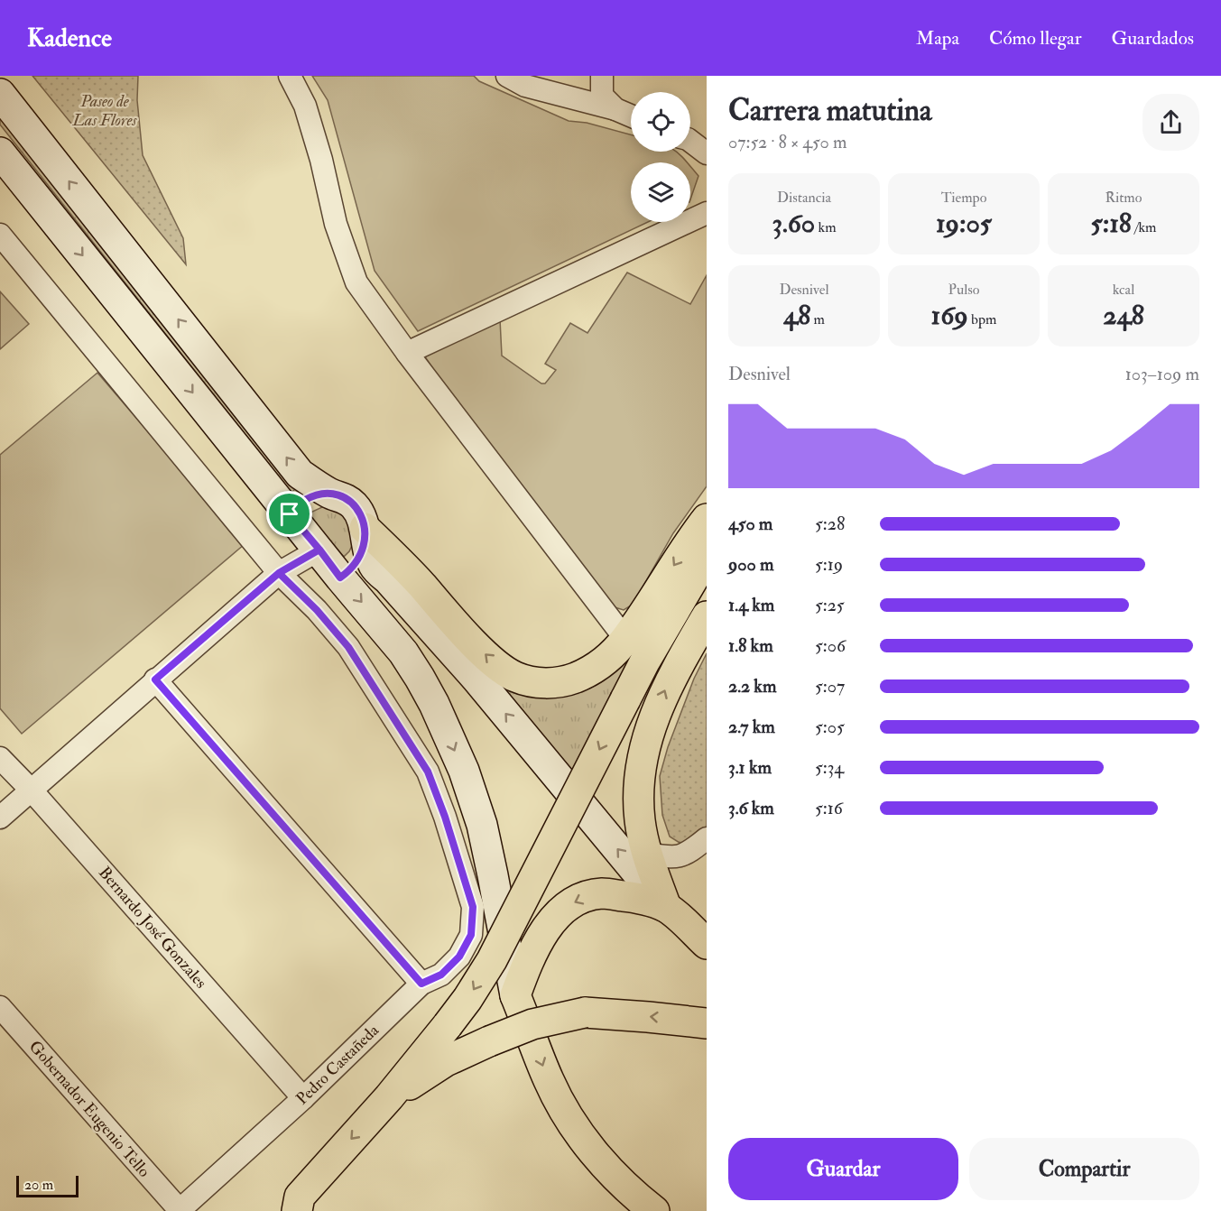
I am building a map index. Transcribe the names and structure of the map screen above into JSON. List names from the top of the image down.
{
  "streets": {
    "street": ["Bernardo José Gonzales", "Pedro Castañeda", "Gobernador Eugenio Tello"]
  },
  "crossings": [
    ["Bernardo José Gonzales", "Pedro Castañeda"],
    ["Pedro Castañeda", "Gobernador Eugenio Tello"]
  ],
  "parks": ["Paseo de Las Flores"],
  "scale_bar": "20 m",
  "page": {
    "header": "Kadence",
    "nav": ["Mapa", "Cómo llegar", "Guardados"],
    "heading": ["Carrera matutina", "07:52 · 8 × 450 m"],
    "stats": [
      ["Distancia", "3.60 km"],
      ["Tiempo", "19:05"],
      ["Ritmo", "5:18 /km"],
      ["Desnivel", "48 m"],
      ["Pulso", "169 bpm"],
      ["kcal", "248"]
    ],
    "chart": ["Desnivel", "103–109 m"],
    "list": [
      {
        "name": "450 m",
        "note": "5:28"
      },
      {
        "name": "900 m",
        "note": "5:19"
      },
      {
        "name": "1.4 km",
        "note": "5:25"
      },
      {
        "name": "1.8 km",
        "note": "5:06"
      },
      {
        "name": "2.2 km",
        "note": "5:07"
      },
      {
        "name": "2.7 km",
        "note": "5:05"
      },
      {
        "name": "3.1 km",
        "note": "5:34"
      },
      {
        "name": "3.6 km",
        "note": "5:16"
      }
    ],
    "buttons": ["Guardar", "Compartir"],
    "scale": "20 m"
  }
}
